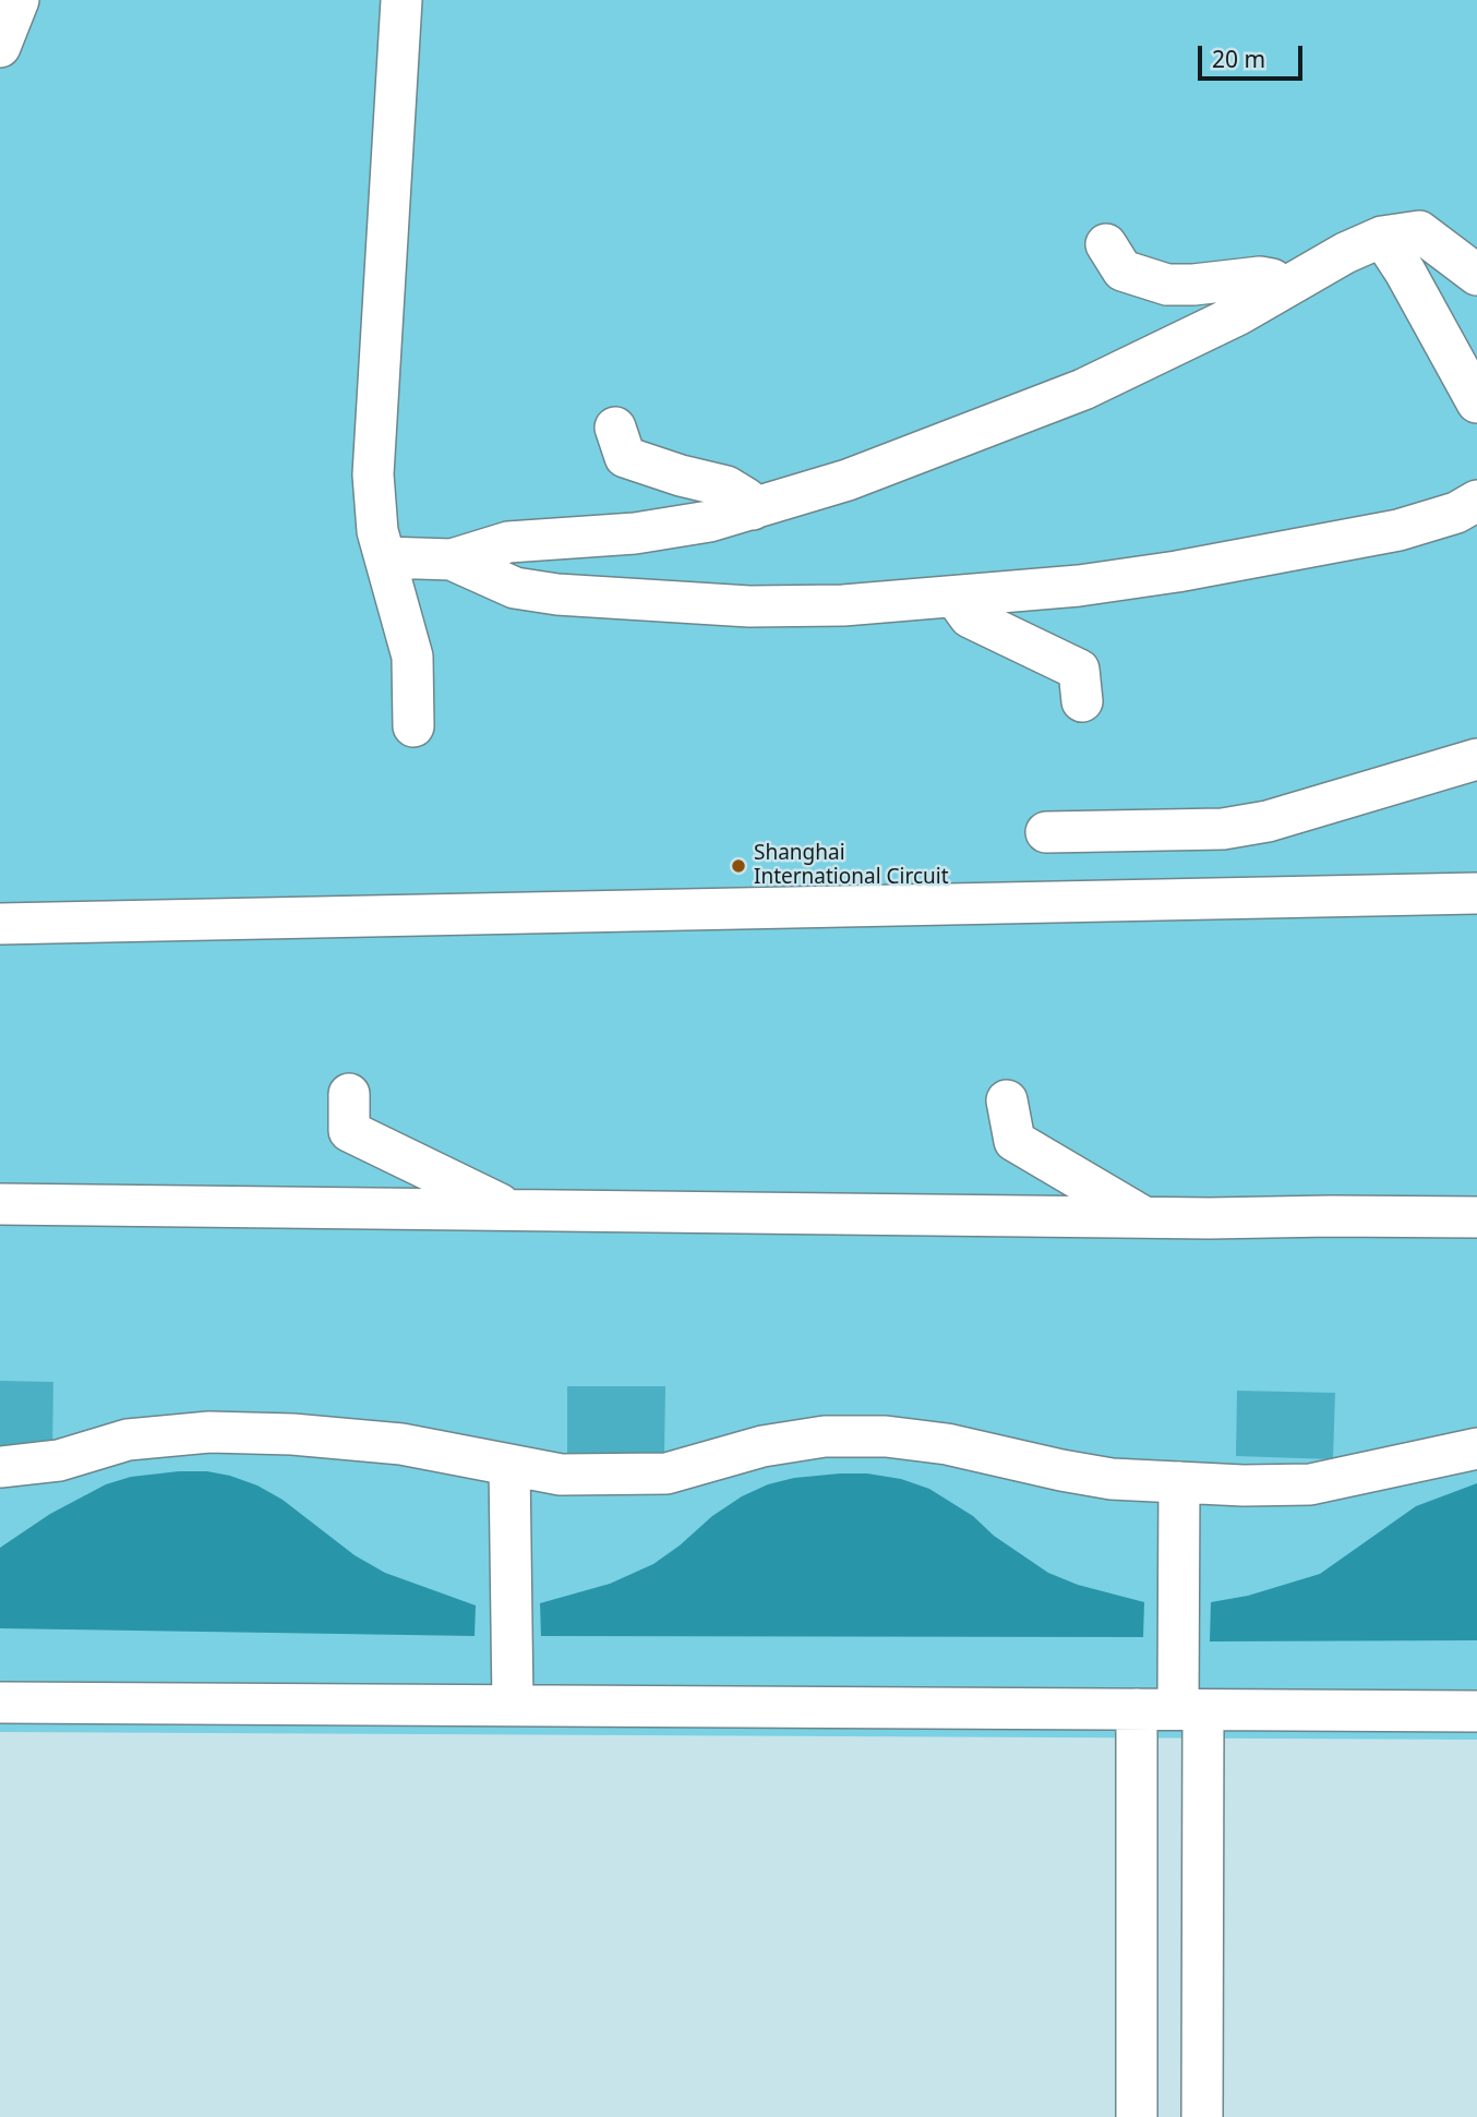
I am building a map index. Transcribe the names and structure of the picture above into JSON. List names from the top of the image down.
{
  "places": ["Shanghai International Circuit"],
  "scale_bar": "20 m"
}
